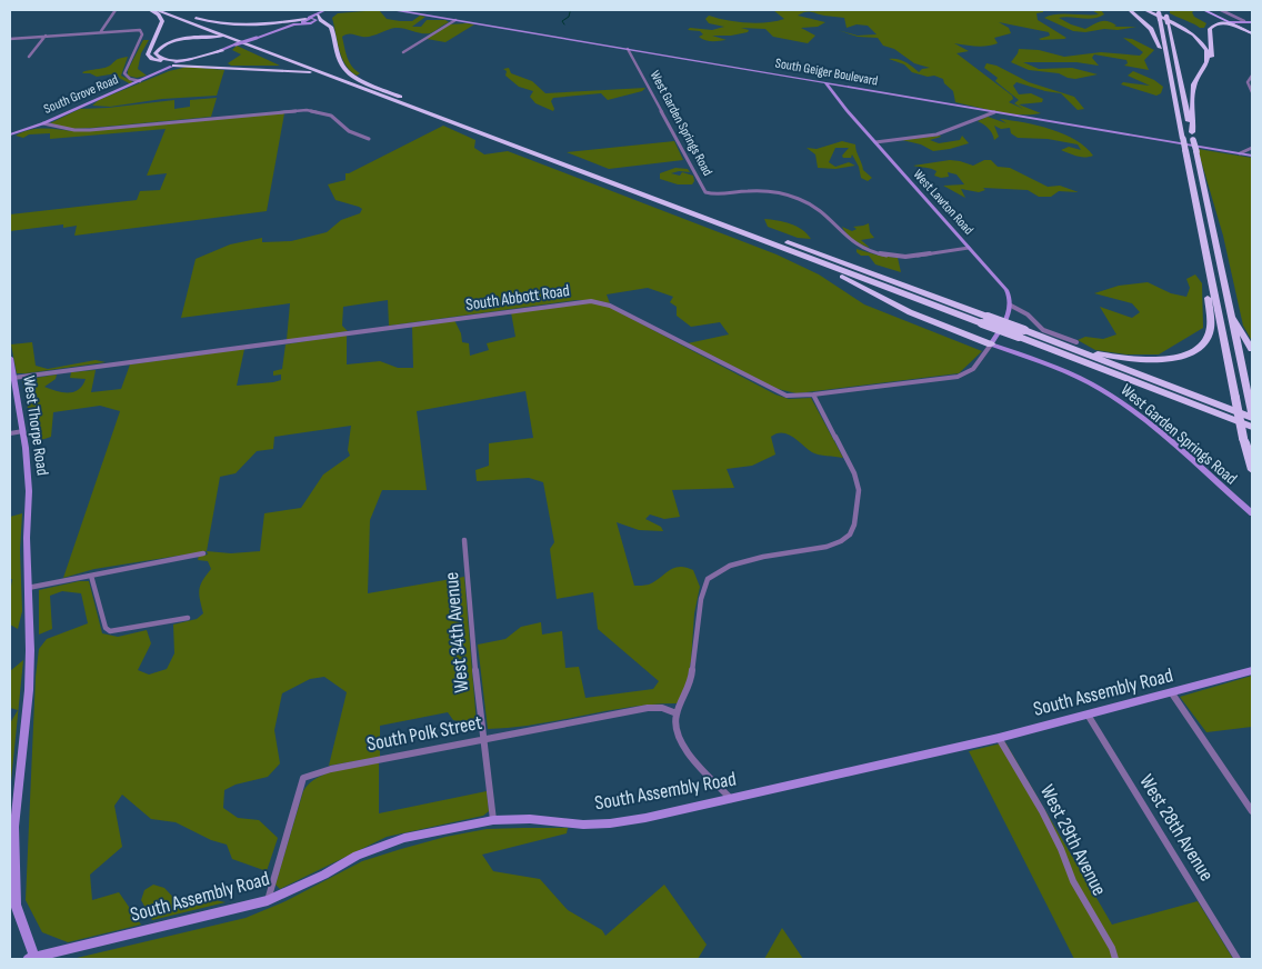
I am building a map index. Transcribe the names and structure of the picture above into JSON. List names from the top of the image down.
{
  "streets": {
    "street": [
      "South Geiger Boulevard",
      "South Grove Road",
      "West Garden Springs Road",
      "West Lawton Road",
      "South Abbott Road",
      "West Thorpe Road",
      "West 34th Avenue",
      "South Assembly Road",
      "South Polk Street",
      "West 28th Avenue",
      "West 29th Avenue"
    ]
  },
  "crossings": [
    ["South Geiger Boulevard", "West Garden Springs Road"],
    ["South Geiger Boulevard", "West Lawton Road"],
    ["West Garden Springs Road", "West Lawton Road"],
    ["West Garden Springs Road", "South Abbott Road"],
    ["South Abbott Road", "West Thorpe Road"],
    ["West Thorpe Road", "South Assembly Road"],
    ["West 34th Avenue", "South Assembly Road"],
    ["West 34th Avenue", "South Polk Street"],
    ["South Assembly Road", "South Polk Street"],
    ["South Assembly Road", "West 28th Avenue"],
    ["South Assembly Road", "West 29th Avenue"]
  ]
}
